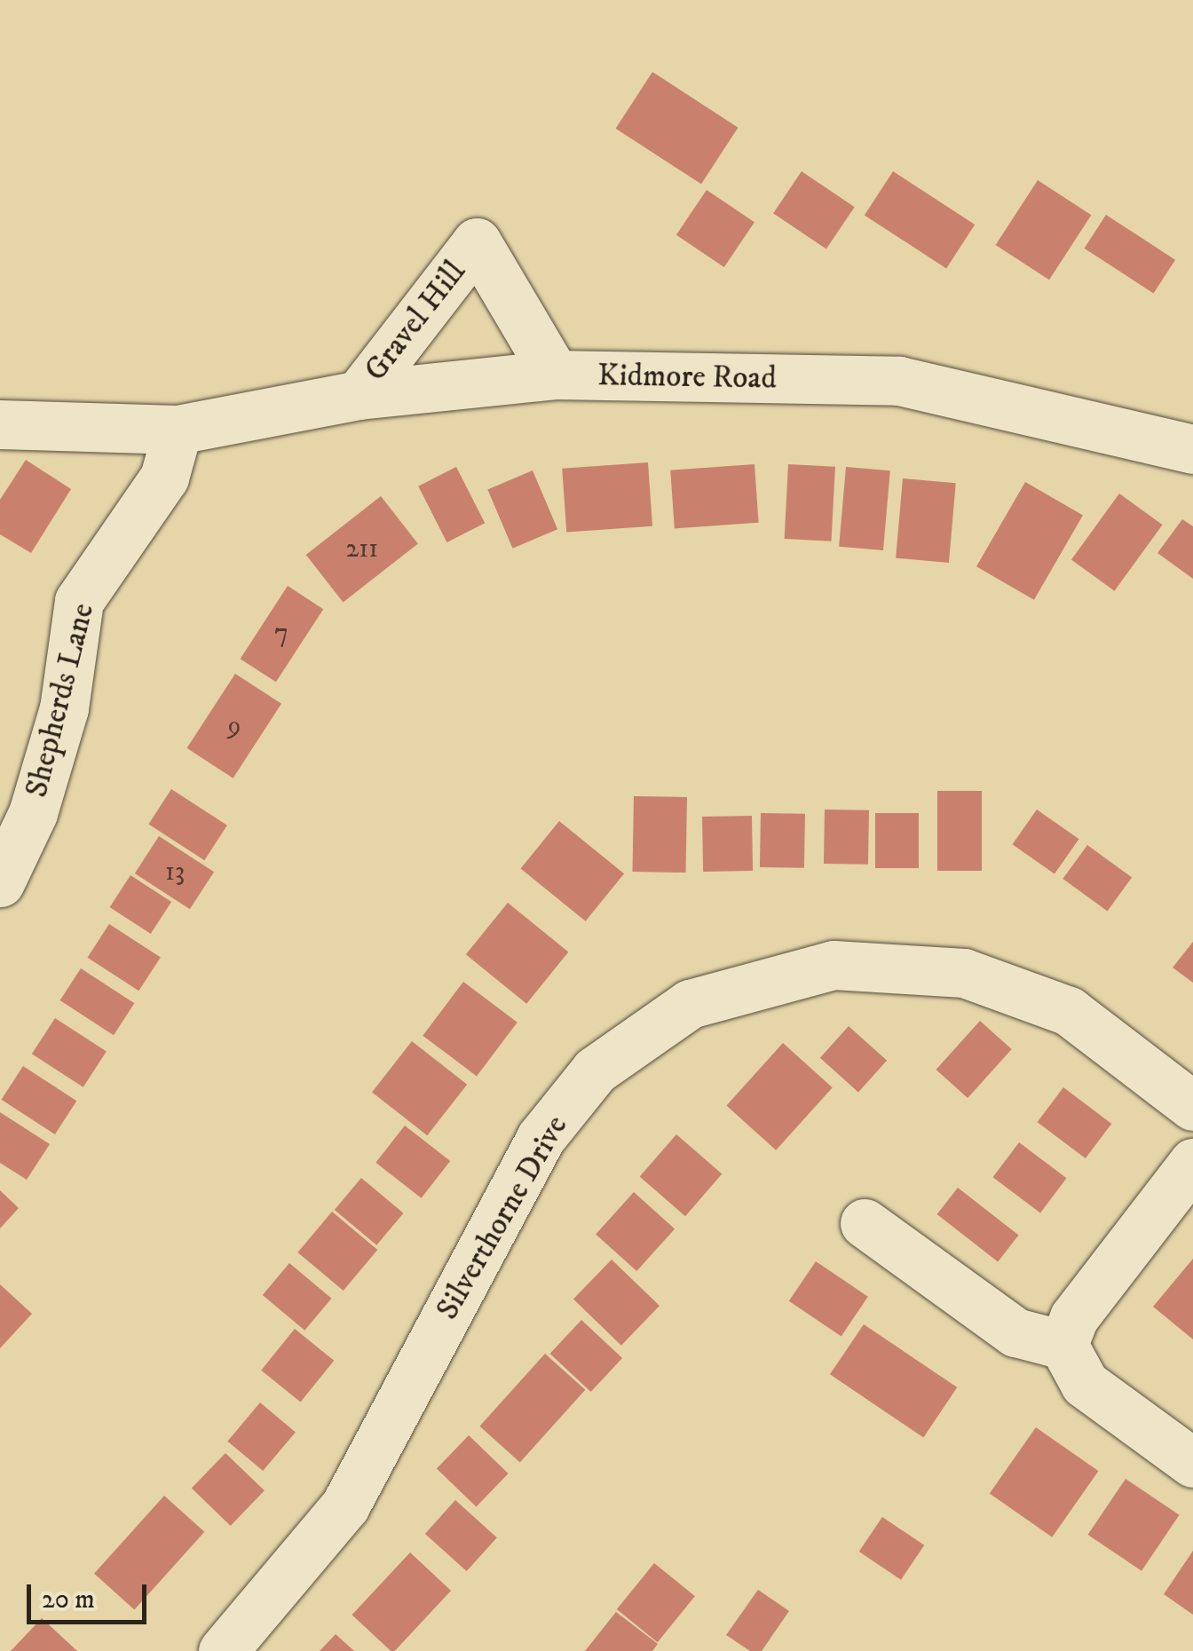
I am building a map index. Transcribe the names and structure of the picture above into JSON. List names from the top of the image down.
{
  "streets": {
    "street": [
      "Gravel Hill",
      "Kidmore Road",
      "Shepherds Lane",
      "Silverthorne Drive"
    ]
  },
  "crossings": [
    ["Gravel Hill", "Kidmore Road"],
    ["Kidmore Road", "Shepherds Lane"]
  ],
  "house_numbers": [
    "211",
    "7",
    "9",
    "13"
  ],
  "scale_bar": "20 m"
}
